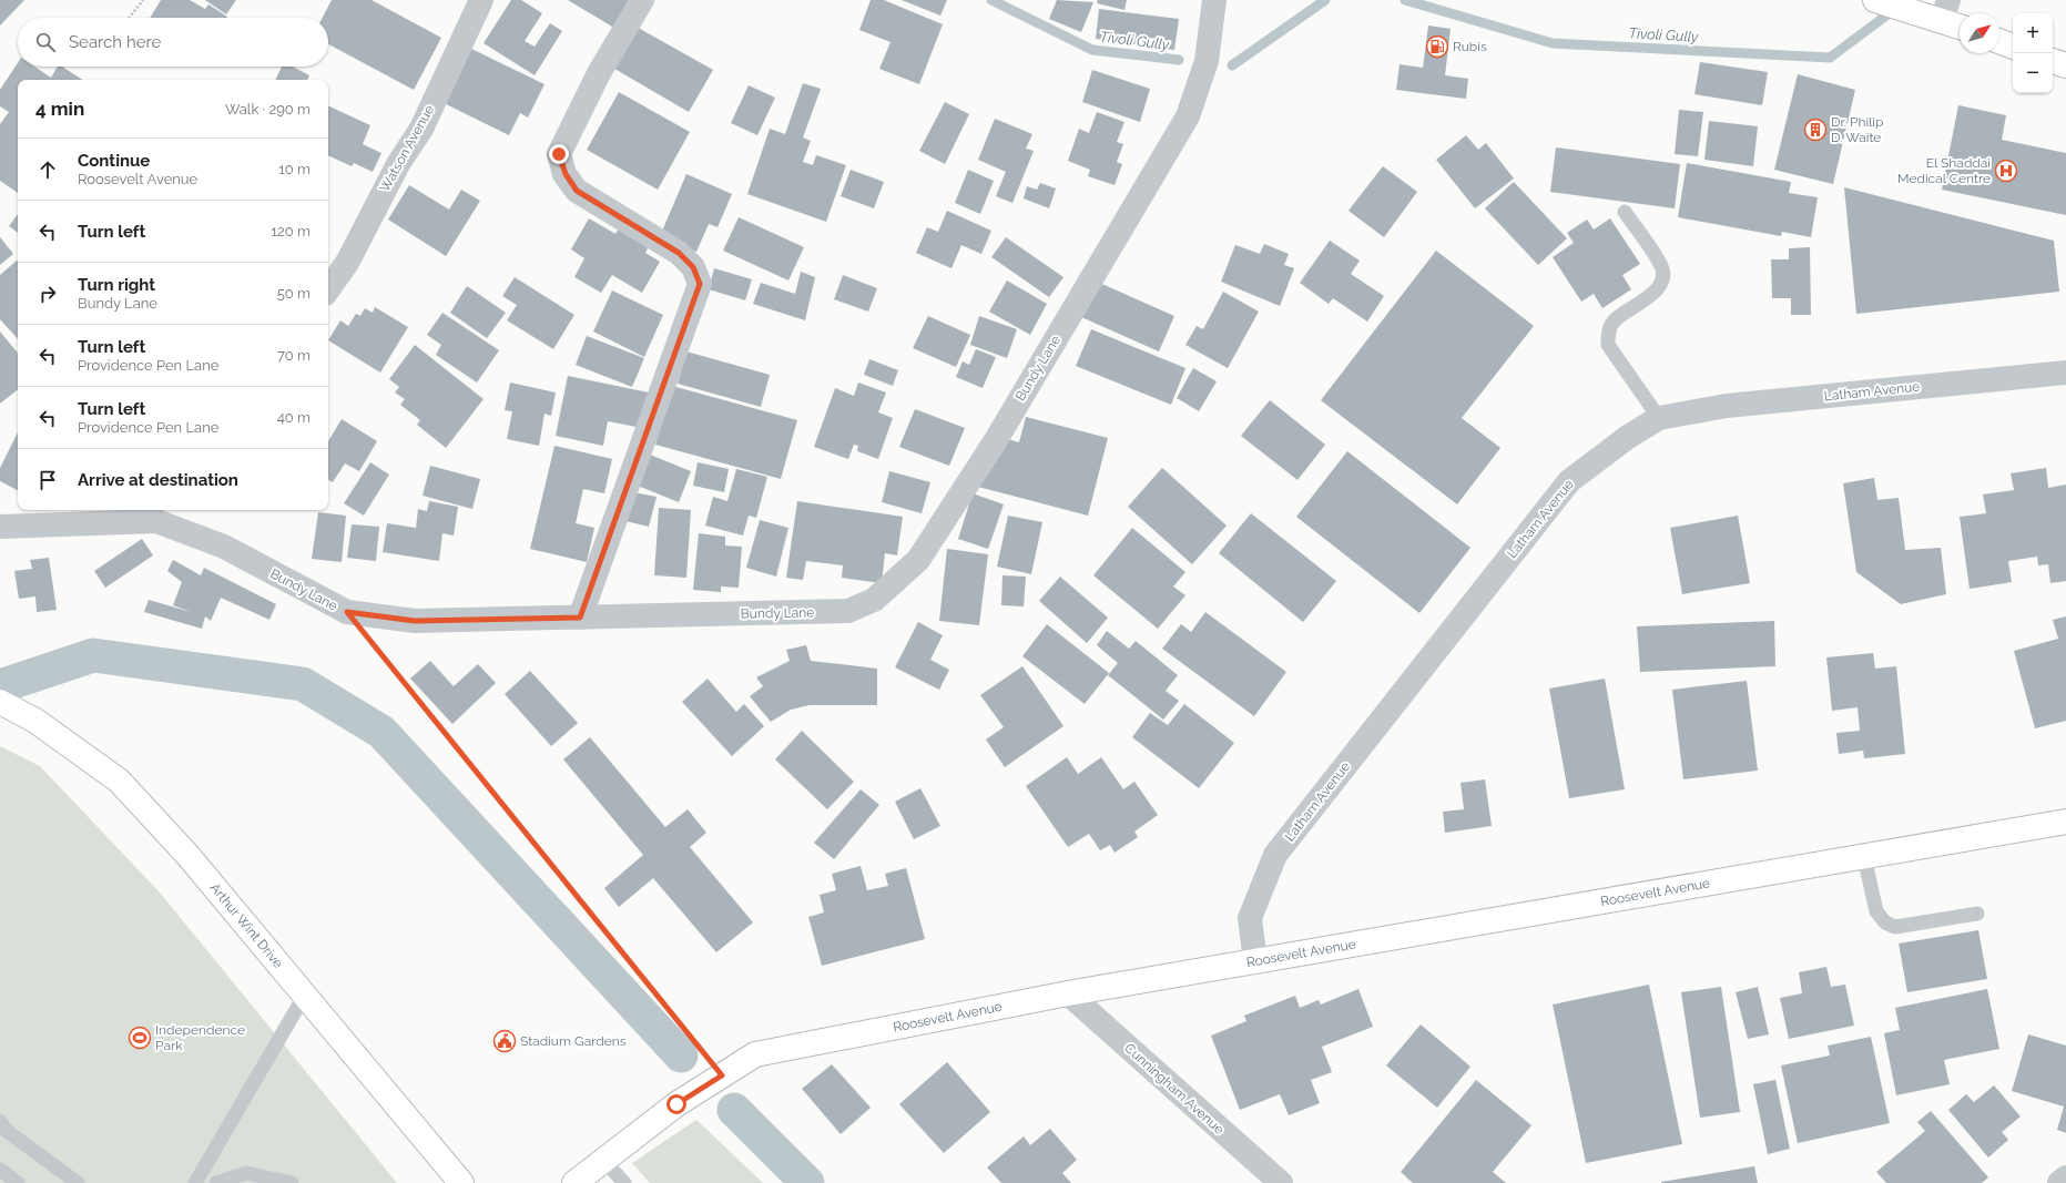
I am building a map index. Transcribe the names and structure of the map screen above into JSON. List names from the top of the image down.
{
  "streets": {
    "main road": ["Roosevelt Avenue", "Arthur Wint Drive"],
    "street": [
      "Watson Avenue",
      "Bundy Lane",
      "Latham Avenue",
      "Cunningham Avenue"
    ]
  },
  "crossings": [
    ["Latham Avenue", "Roosevelt Avenue"],
    ["Roosevelt Avenue", "Cunningham Avenue"]
  ],
  "water": ["Tivoli Gully"],
  "places": {
    "fuel station": ["Rubis"],
    "building": ["Dr. Philip D. Waite"],
    "hospital": ["El Shaddai Medical Centre"],
    "sports": ["Independence Park"],
    "public building": ["Stadium Gardens"]
  },
  "north": "top right",
  "page": {
    "map_buttons": ["+", "−"],
    "search": "Search here",
    "heading": ["4 min", "Walk · 290 m"],
    "list": [
      ["Continue", "Roosevelt Avenue", "10 m"],
      ["Turn left", "120 m"],
      ["Turn right", "Bundy Lane", "50 m"],
      ["Turn left", "Providence Pen Lane", "70 m"],
      ["Turn left", "Providence Pen Lane", "40 m"],
      "Arrive at destination"
    ]
  }
}
